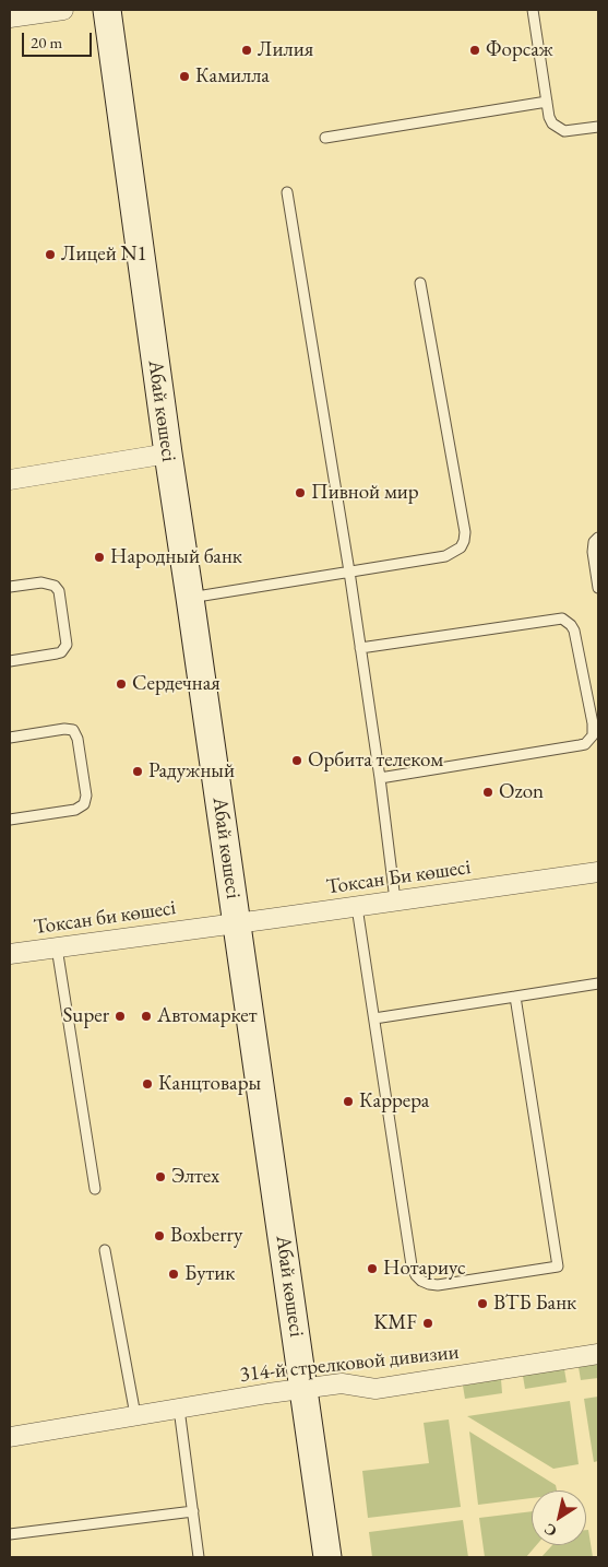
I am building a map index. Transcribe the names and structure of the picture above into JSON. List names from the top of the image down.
{
  "streets": {
    "street": [
      "Абай көшесі",
      "Токсан Би көшесі",
      "Токсан би көшесі",
      "314-й стрелковой дивизии"
    ]
  },
  "crossings": [
    ["Абай көшесі", "Токсан Би көшесі"],
    ["Абай көшесі", "314-й стрелковой дивизии"],
    ["Токсан Би көшесі", "Токсан би көшесі"]
  ],
  "places": [
    "Лилия",
    "Форсаж",
    "Камилла",
    "Лицей N1",
    "Пивной мир",
    "Народный банк",
    "Сердечная",
    "Орбита телеком",
    "Радужный",
    "Ozon",
    "Super",
    "Автомаркет",
    "Канцтовары",
    "Каррера",
    "Элтех",
    "Boxberry",
    "Нотариус",
    "Бутик",
    "ВТБ Банк",
    "KMF"
  ],
  "scale_bar": "20 m",
  "north": "bottom left"
}
